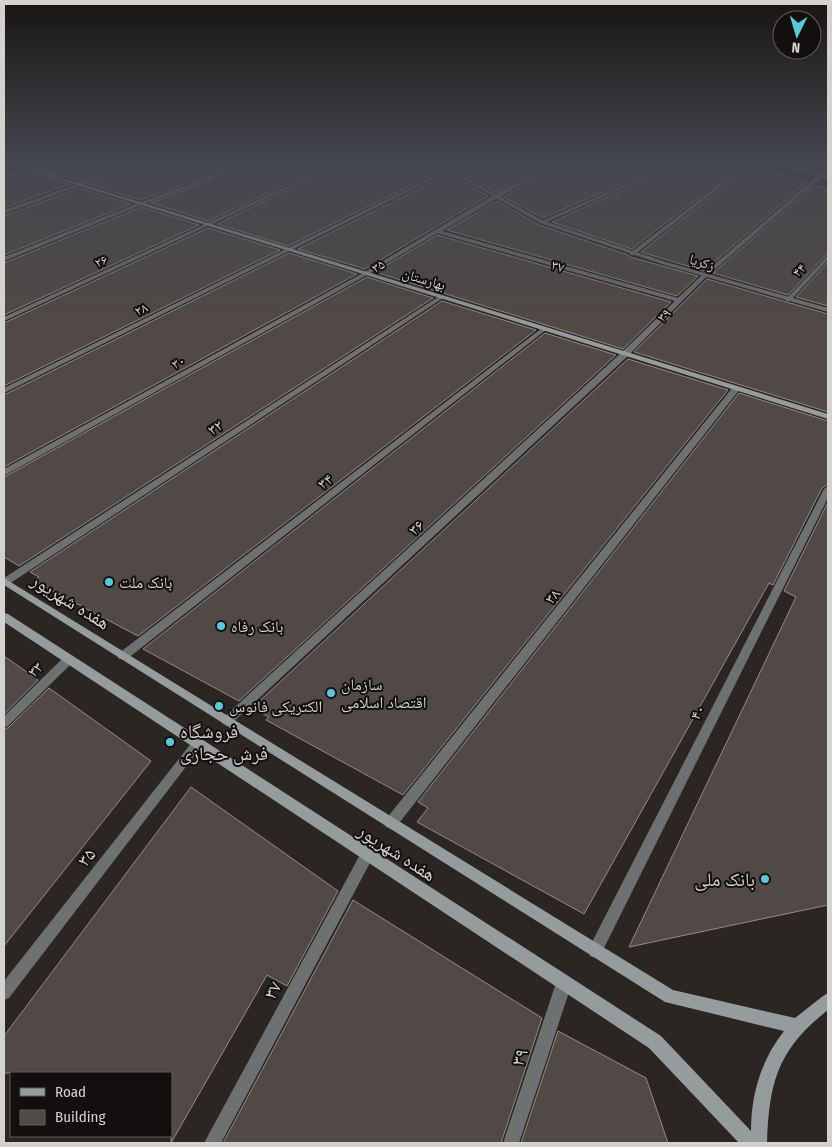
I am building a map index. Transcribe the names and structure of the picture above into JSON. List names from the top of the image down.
{
  "streets": {
    "main road": ["بهارستان", "هفده شهریور"],
    "street": [
      "۲۶",
      "زکریا",
      "۳۵",
      "۳۷",
      "۴۴",
      "۲۸",
      "۳۹",
      "۳۰",
      "۳۲",
      "۳۴",
      "۳۶",
      "۳۸",
      "۳۳",
      "۴۰"
    ]
  },
  "crossings": [
    ["۲۶", "بهارستان"],
    ["زکریا", "۴۴"],
    ["زکریا", "۳۹"],
    ["۳۵", "۳۷"],
    ["۳۵", "بهارستان"],
    ["۳۵", "۳۰"],
    ["۳۵", "هفده شهریور"],
    ["۳۷", "۳۹"],
    ["۳۷", "هفده شهریور"],
    ["بهارستان", "۲۸"],
    ["بهارستان", "۳۹"],
    ["بهارستان", "۳۰"],
    ["بهارستان", "۳۲"],
    ["بهارستان", "۳۴"],
    ["بهارستان", "۳۶"],
    ["بهارستان", "۳۸"],
    ["۳۹", "۳۶"],
    ["۳۹", "هفده شهریور"],
    ["۳۲", "هفده شهریور"],
    ["۳۴", "هفده شهریور"],
    ["۳۶", "هفده شهریور"],
    ["۳۸", "هفده شهریور"],
    ["هفده شهریور", "۳۳"],
    ["هفده شهریور", "۴۰"]
  ],
  "places": [
    "بانک ملت",
    "بانک رفاه",
    "سازمان اقتصاد اسلامی",
    "الکتریکی فانوس",
    "فروشگاه فرش حجازی",
    "بانک ملی"
  ],
  "legend": ["Road", "Building"],
  "north": "bottom"
}
